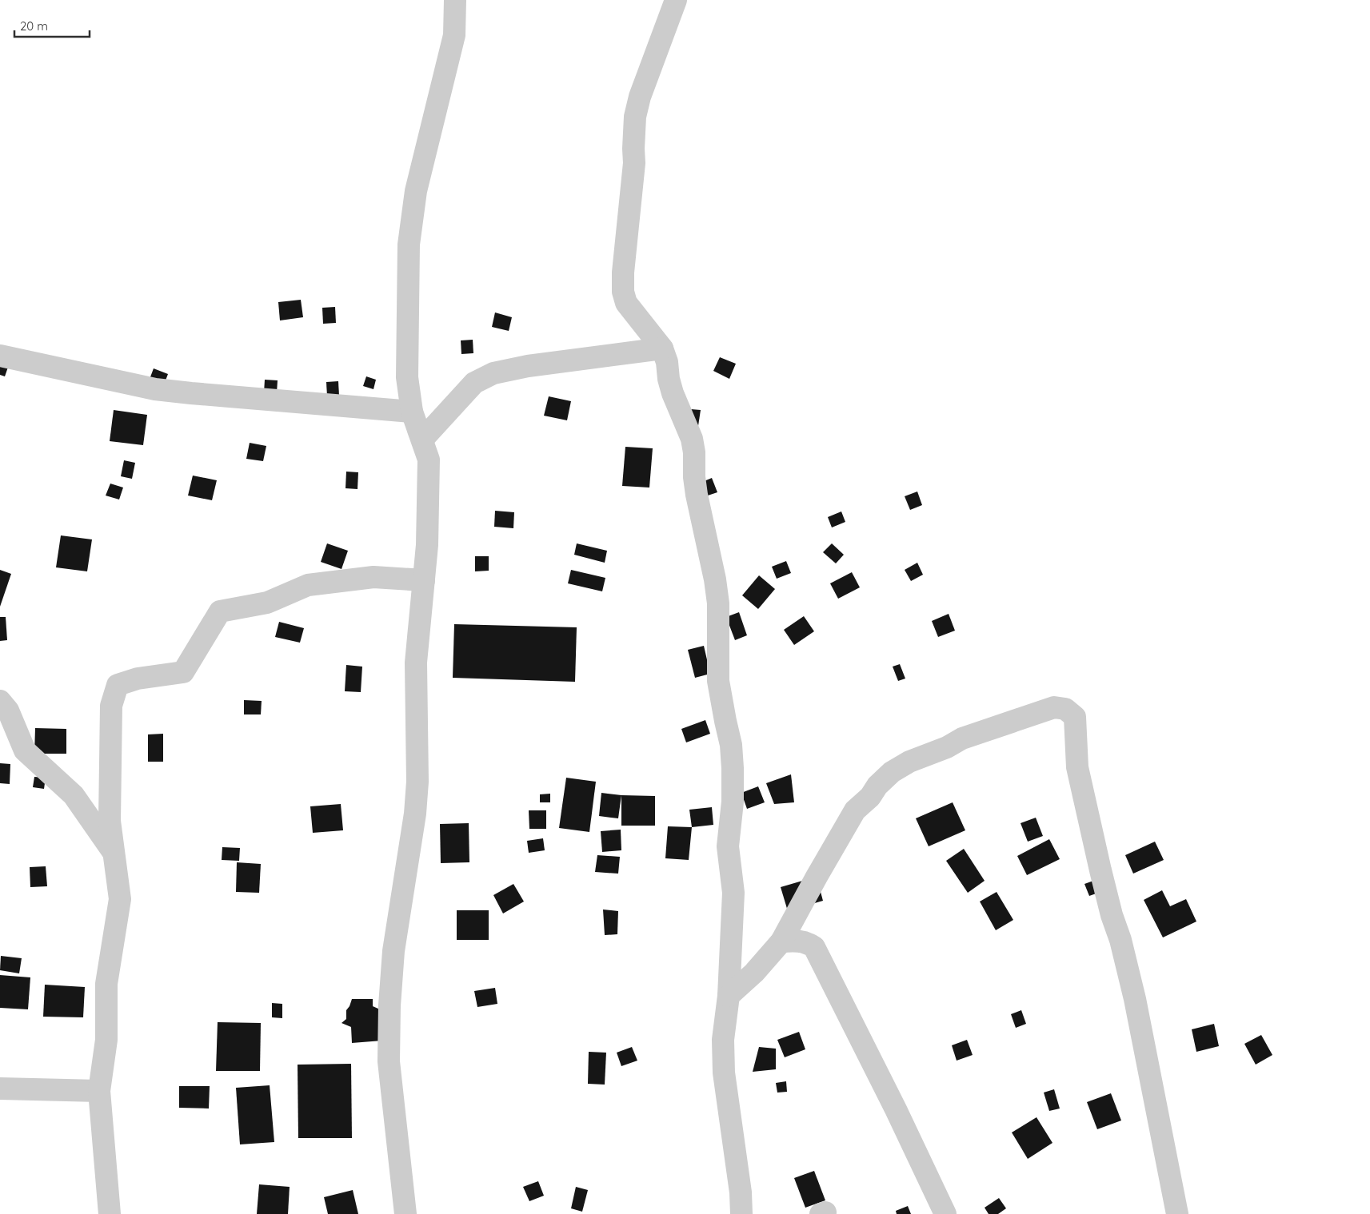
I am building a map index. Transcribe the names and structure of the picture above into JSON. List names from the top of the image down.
{
  "scale_bar": "20 m"
}
